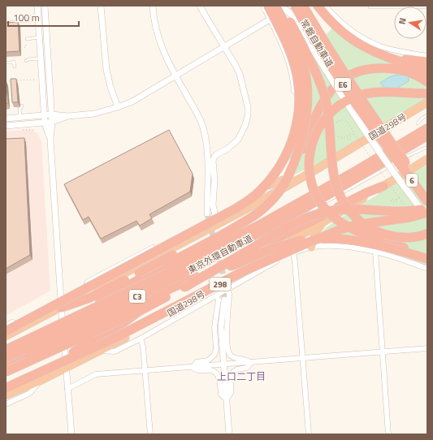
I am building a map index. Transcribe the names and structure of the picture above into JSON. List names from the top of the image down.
{
  "streets": {
    "highway": [
      "常磐自動車道",
      "E6",
      "国道298号",
      "6",
      "東京外環自動車道",
      "298",
      "C3"
    ]
  },
  "crossings": [
    ["常磐自動車道", "6"]
  ],
  "districts": ["上口二丁目"],
  "scale_bar": "100 m",
  "north": "left"
}
